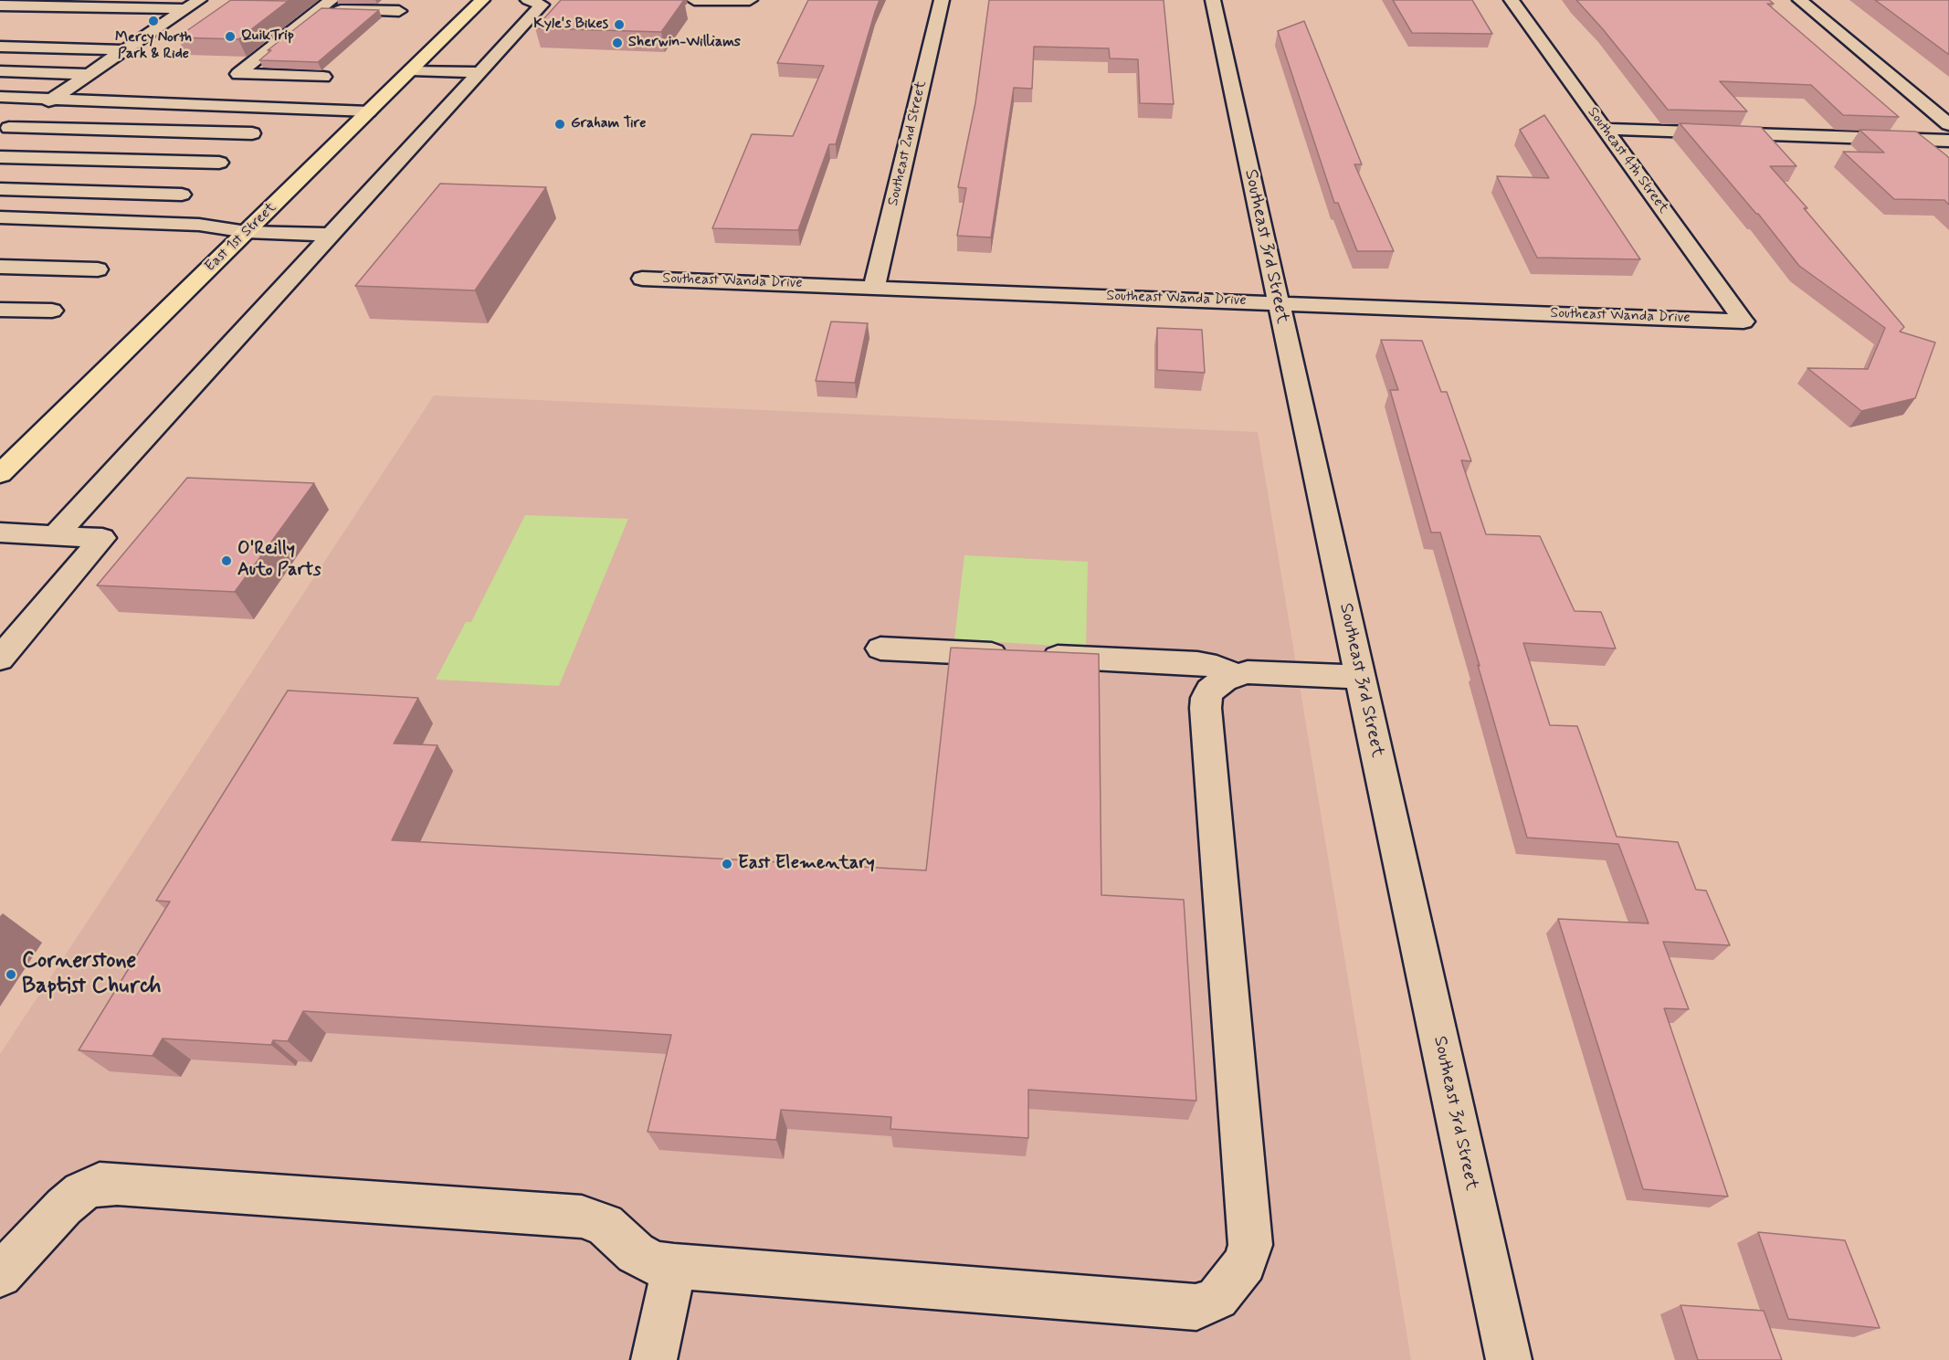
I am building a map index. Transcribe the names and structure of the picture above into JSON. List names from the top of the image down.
{
  "streets": {
    "main road": ["East 1st Street"],
    "street": [
      "Southeast 2nd Street",
      "Southeast 4th Street",
      "Southeast 3rd Street",
      "Southeast Wanda Drive"
    ]
  },
  "crossings": [
    ["Southeast 2nd Street", "Southeast Wanda Drive"],
    ["Southeast 4th Street", "Southeast Wanda Drive"],
    ["Southeast 3rd Street", "Southeast Wanda Drive"]
  ],
  "places": [
    "Mercy North Park & Ride",
    "Kyle's Bikes",
    "QuikTrip",
    "Sherwin-Williams",
    "Graham Tire",
    "O'Reilly Auto Parts",
    "East Elementary",
    "Cornerstone Baptist Church"
  ]
}
